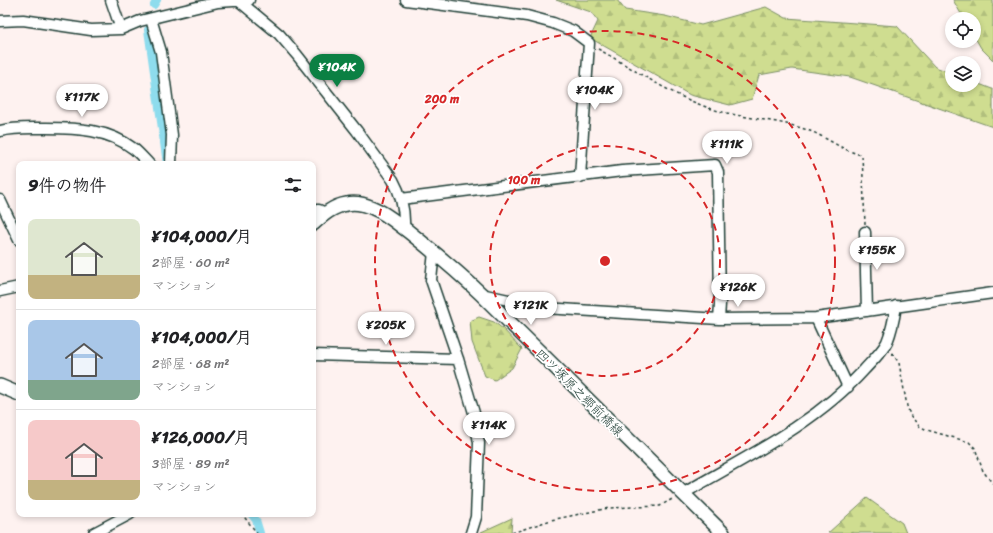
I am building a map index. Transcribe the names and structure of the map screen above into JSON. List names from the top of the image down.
{
  "streets": {
    "main road": ["四ツ塚原之郷前橋線"]
  },
  "page": {
    "price": [
      "¥104K",
      "¥104K",
      "¥117K",
      "¥111K",
      "¥155K",
      "¥126K",
      "¥121K",
      "¥205K",
      "¥114K"
    ],
    "heading": "9件の物件",
    "list": [
      {
        "name": "¥104,000/月",
        "note": "2部屋 · 60 m² · マンション"
      },
      {
        "name": "¥104,000/月",
        "note": "2部屋 · 68 m² · マンション"
      },
      {
        "name": "¥126,000/月",
        "note": "3部屋 · 89 m² · マンション"
      }
    ]
  },
  "rings": ["200 m", "100 m"]
}
